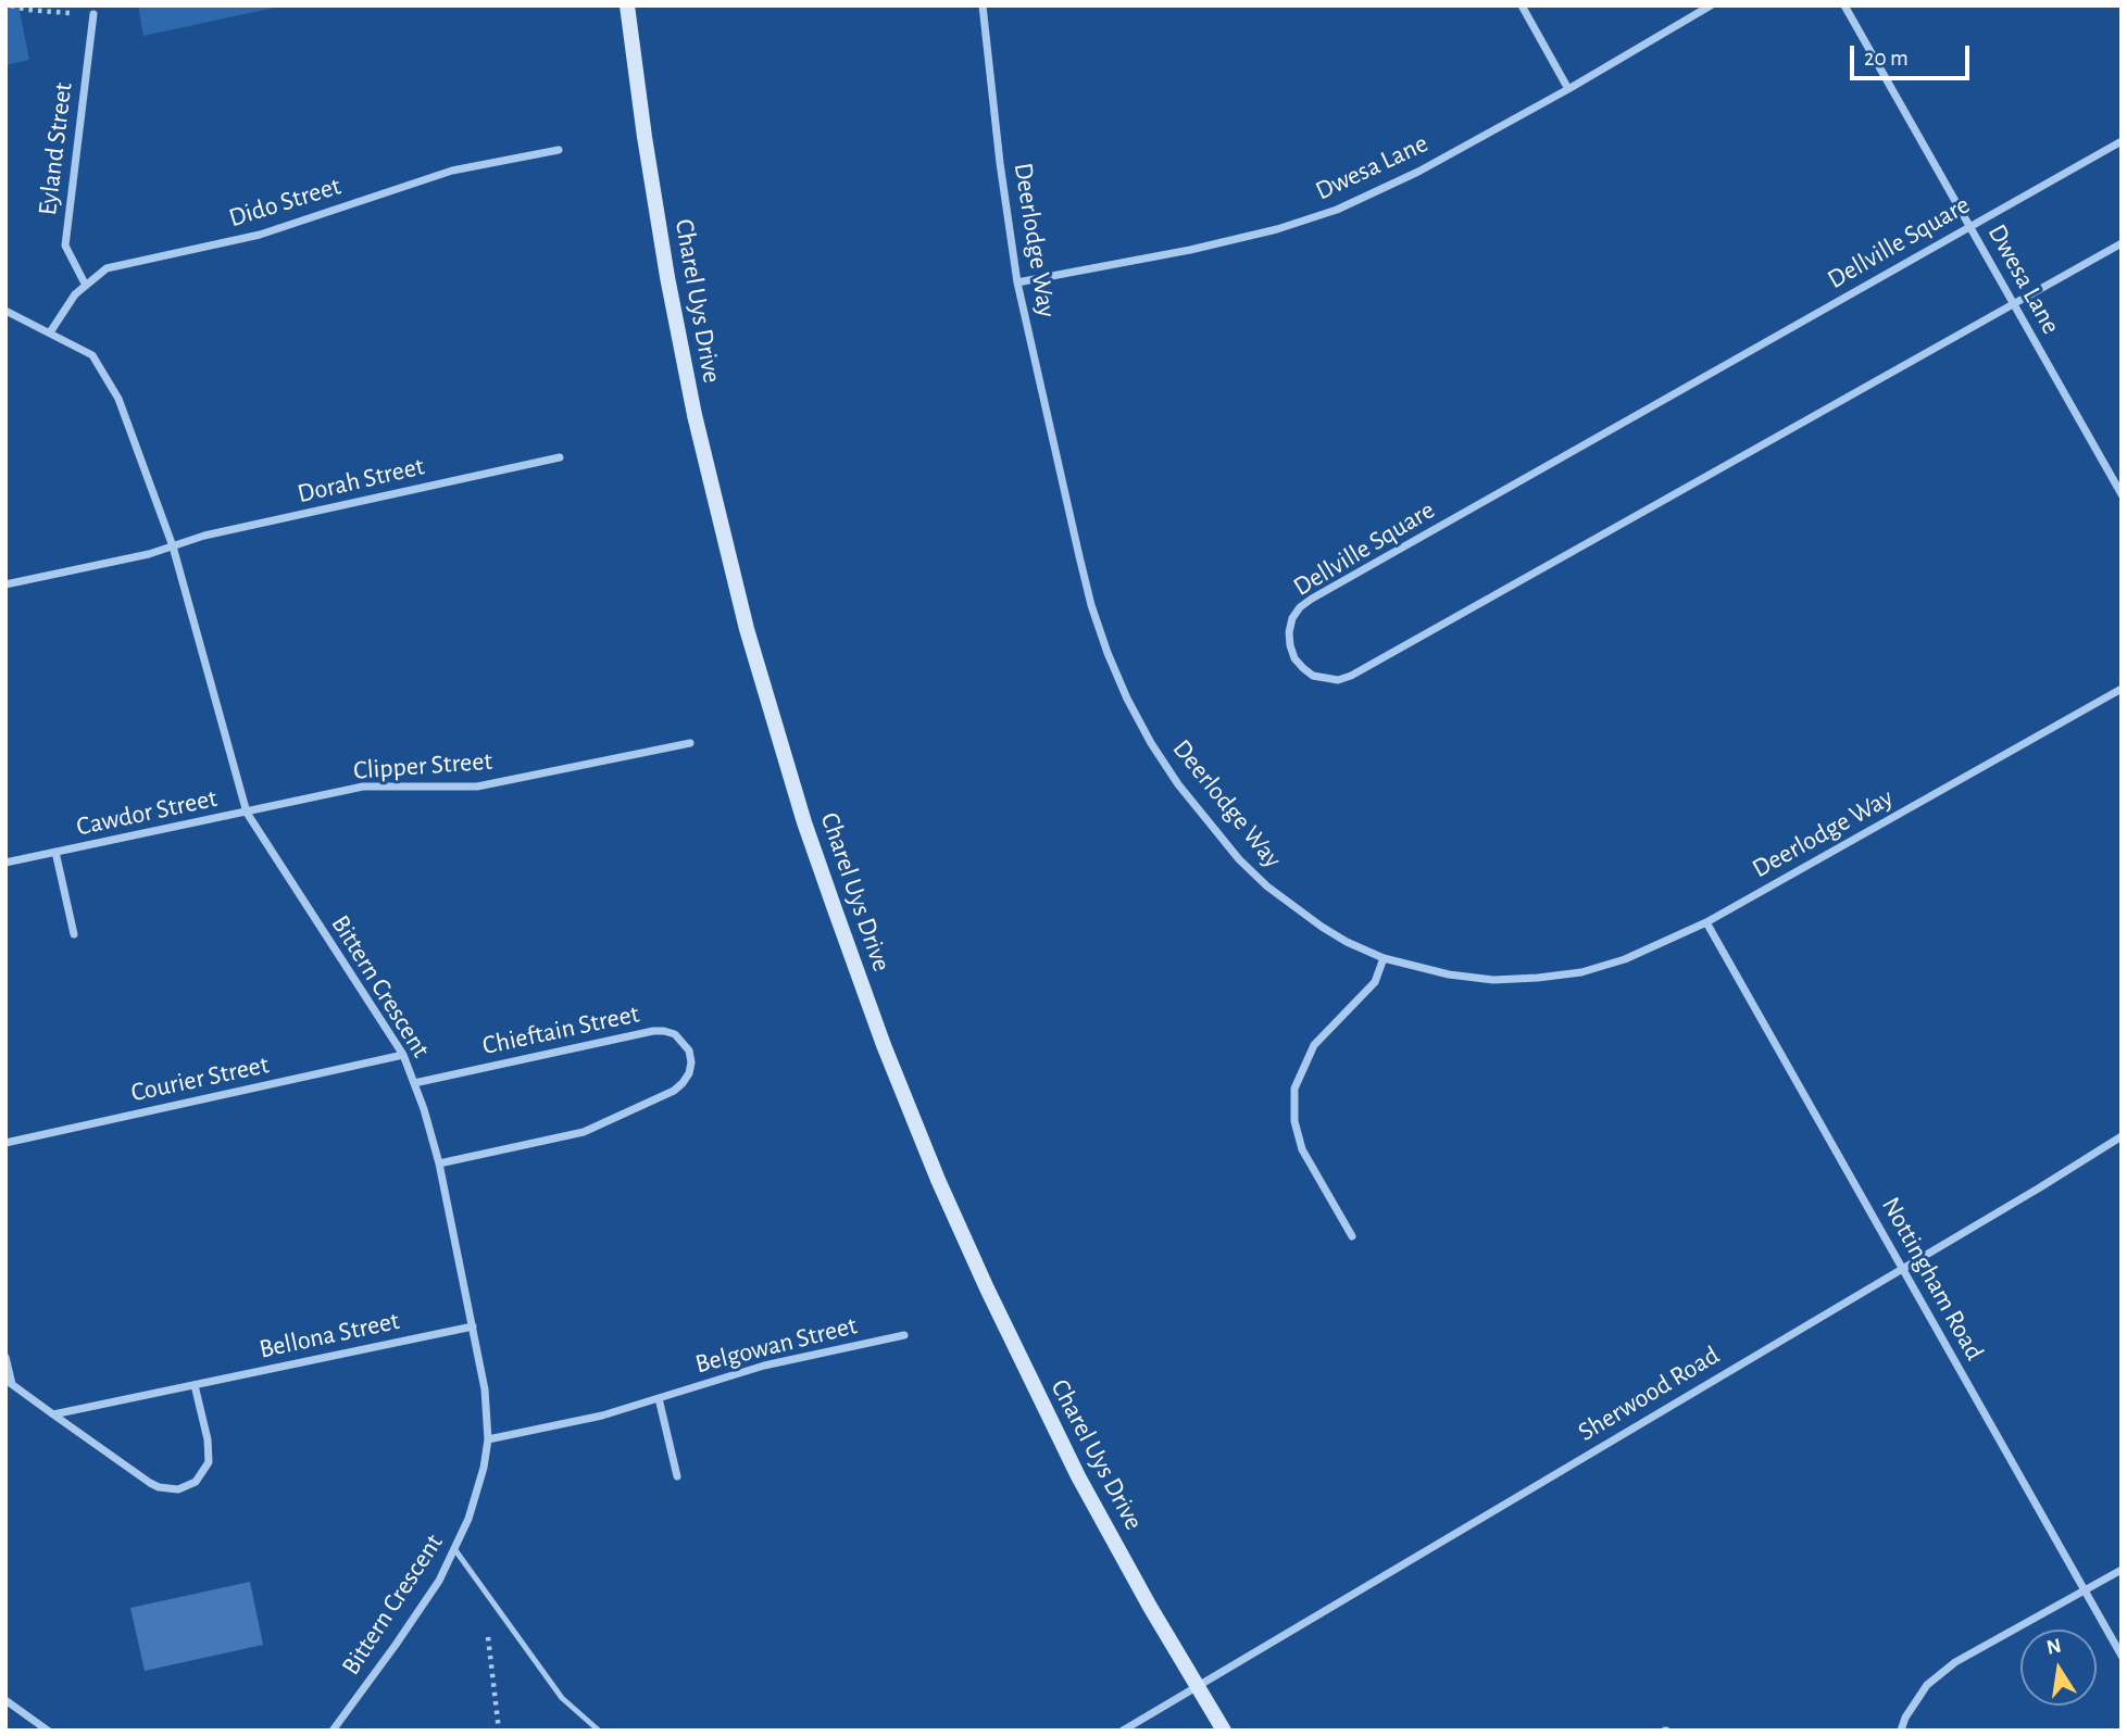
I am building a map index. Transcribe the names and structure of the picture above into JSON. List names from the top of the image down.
{
  "streets": {
    "main road": ["Charel Uys Drive"],
    "street": [
      "Eyland Street",
      "Dwesa Lane",
      "Dido Street",
      "Deerlodge Way",
      "Dellville Square",
      "Dorah Street",
      "Clipper Street",
      "Cawdor Street",
      "Bittern Crescent",
      "Chieftain Street",
      "Courier Street",
      "Nottingham Road",
      "Bellona Street",
      "Belgowan Street",
      "Sherwood Road"
    ]
  },
  "crossings": [
    ["Eyland Street", "Dido Street"],
    ["Dwesa Lane", "Deerlodge Way"],
    ["Dwesa Lane", "Dellville Square"],
    ["Dido Street", "Bittern Crescent"],
    ["Deerlodge Way", "Nottingham Road"],
    ["Charel Uys Drive", "Sherwood Road"],
    ["Dorah Street", "Bittern Crescent"],
    ["Clipper Street", "Cawdor Street"],
    ["Clipper Street", "Bittern Crescent"],
    ["Cawdor Street", "Bittern Crescent"],
    ["Bittern Crescent", "Chieftain Street"],
    ["Bittern Crescent", "Courier Street"],
    ["Bittern Crescent", "Bellona Street"],
    ["Bittern Crescent", "Belgowan Street"],
    ["Nottingham Road", "Sherwood Road"]
  ],
  "scale_bar": "20 m",
  "north": "top"
}
